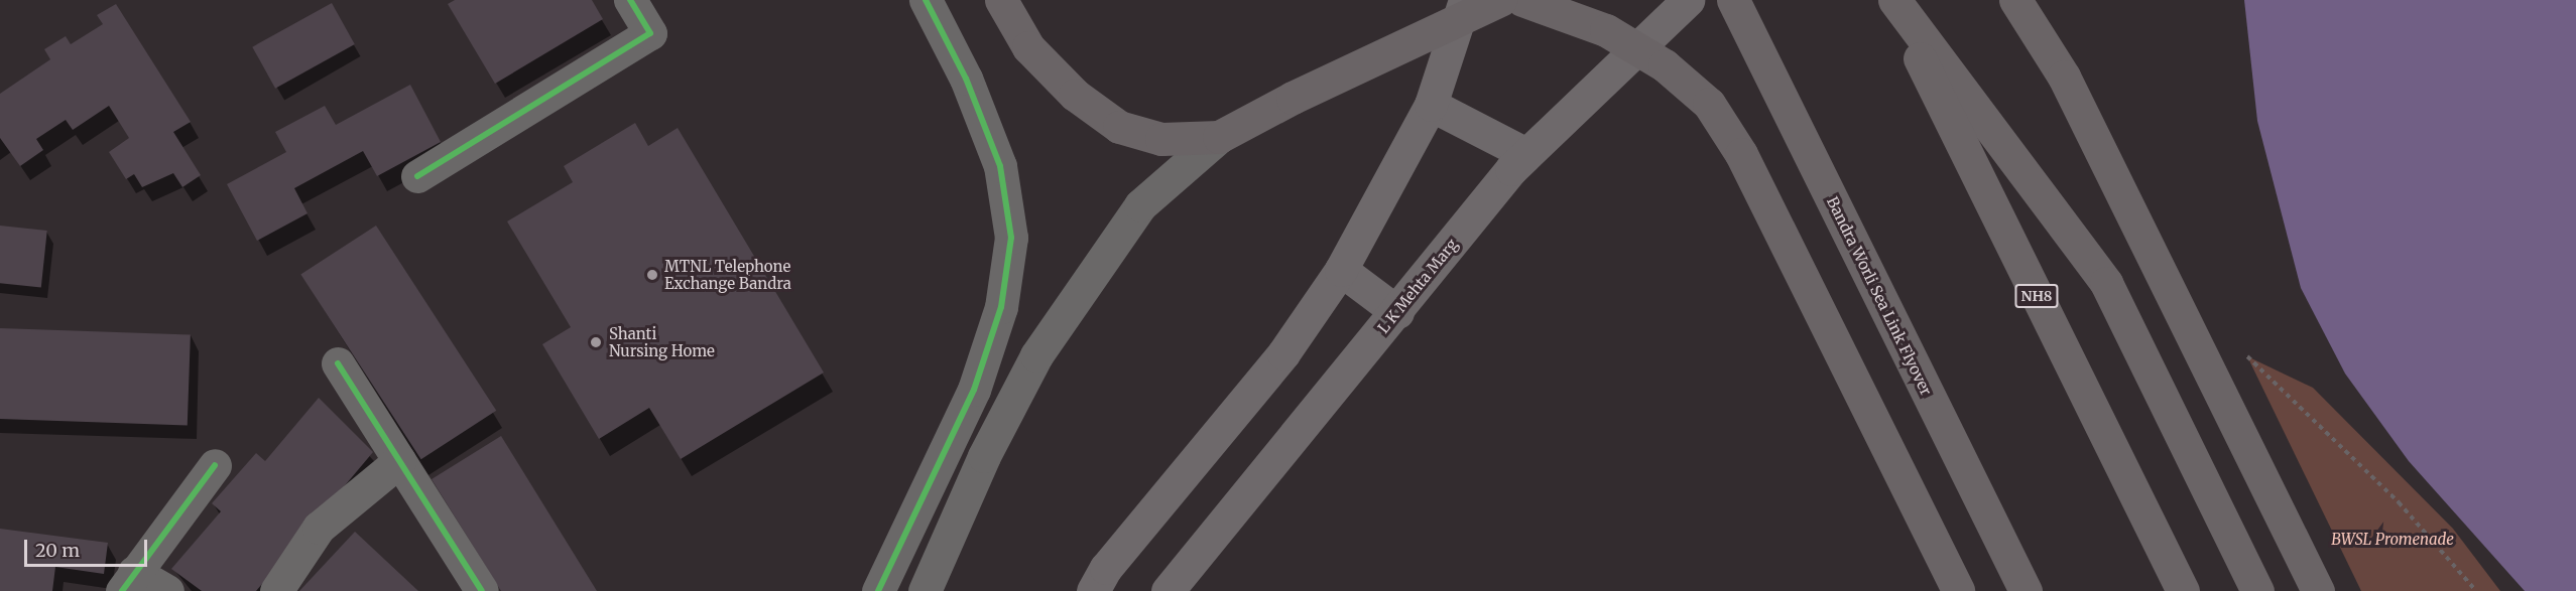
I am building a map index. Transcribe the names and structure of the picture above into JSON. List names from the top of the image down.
{
  "streets": {
    "highway": ["Bandra Worli Sea Link Flyover", "NH8"],
    "main road": ["L K Mehta Marg"]
  },
  "parks": ["BWSL Promenade"],
  "places": ["MTNL Telephone Exchange Bandra", "Shanti Nursing Home"],
  "scale_bar": "20 m"
}
